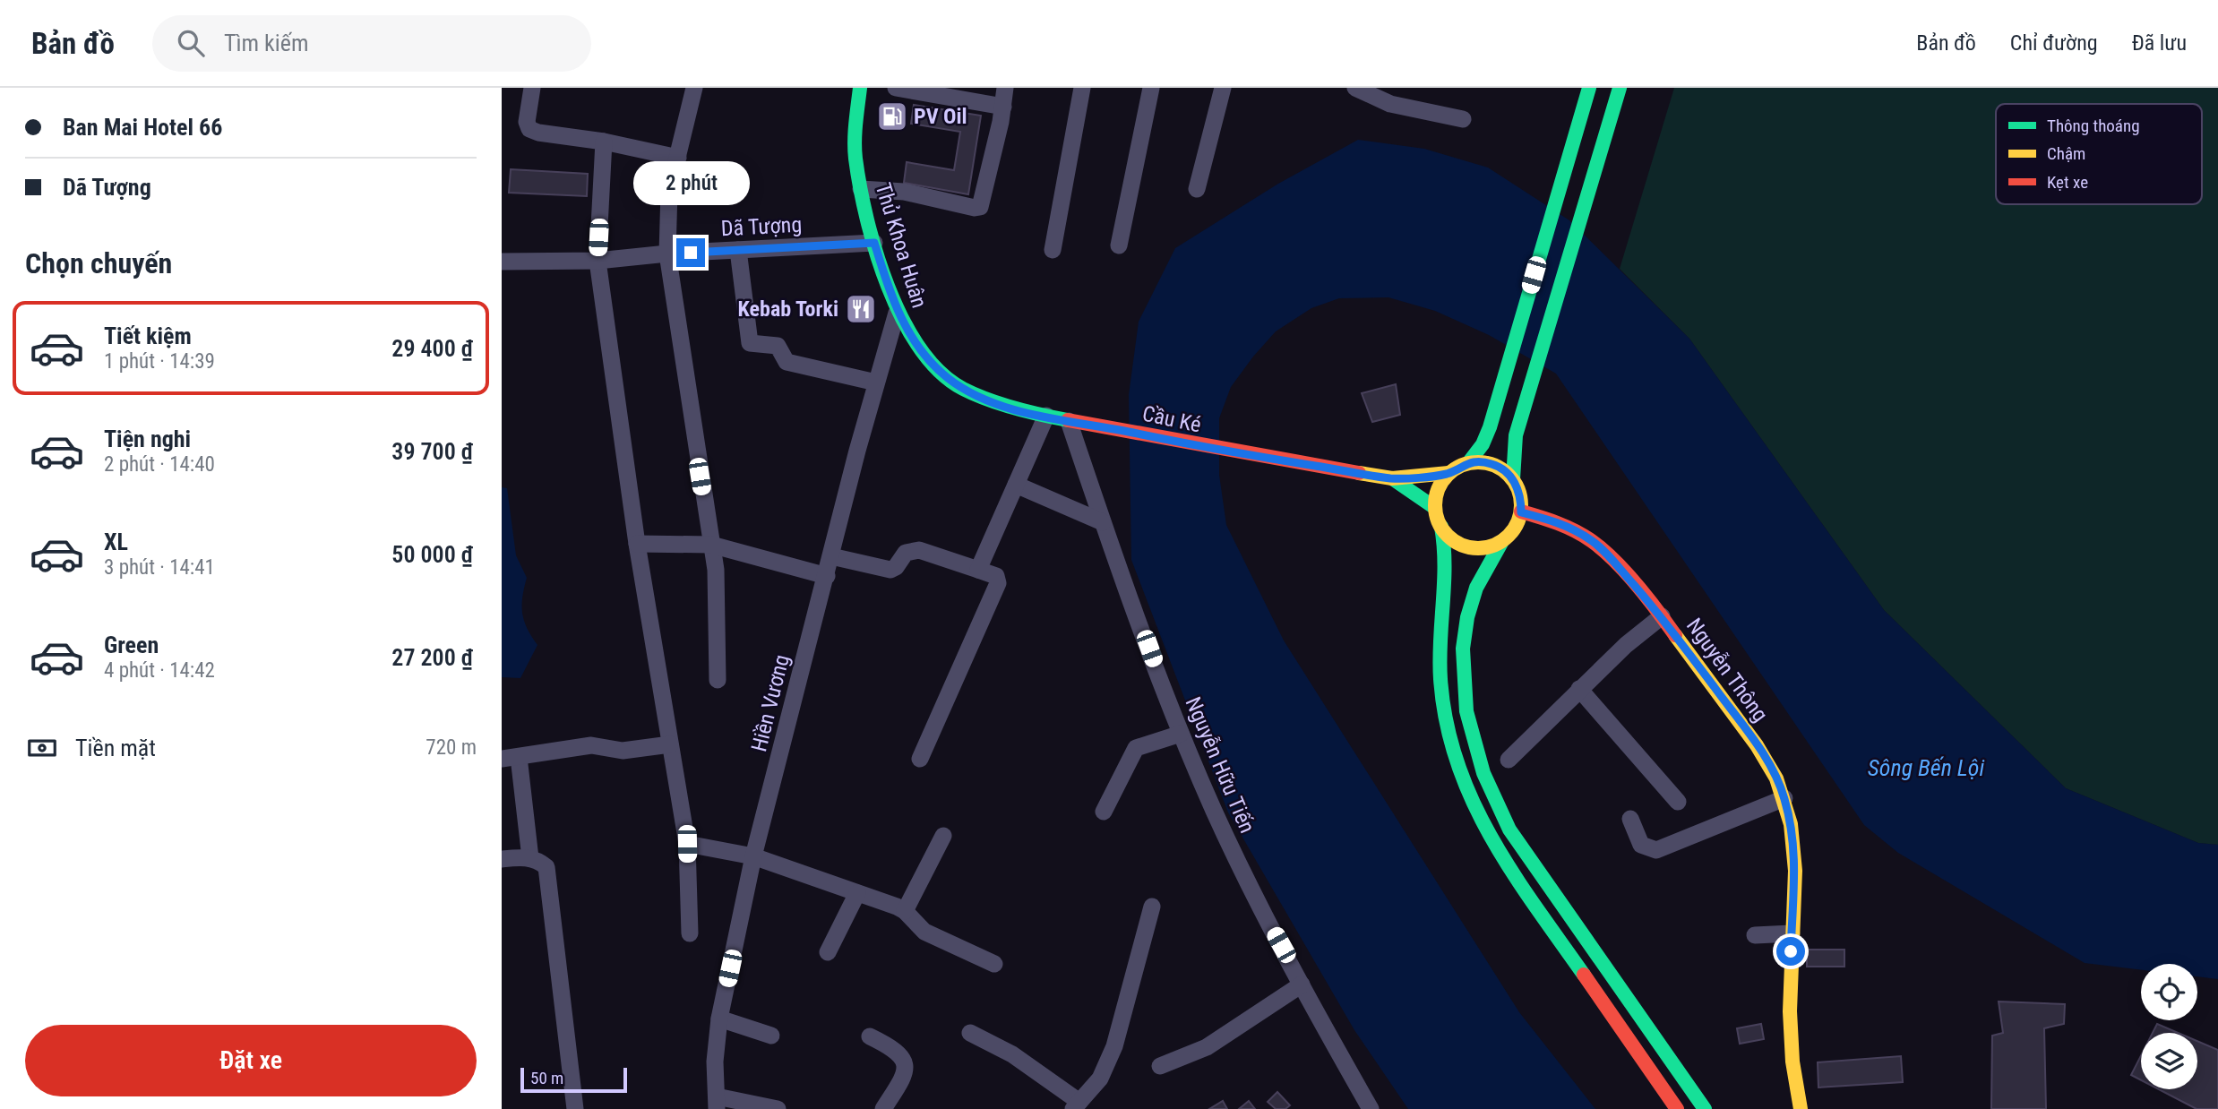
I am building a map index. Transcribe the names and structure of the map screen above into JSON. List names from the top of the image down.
{
  "streets": {
    "main road": ["Thủ Khoa Huân", "Cầu Ké", "Nguyễn Thông"],
    "street": ["Dã Tượng", "Hiền Vương", "Nguyễn Hữu Tiến"]
  },
  "crossings": [
    ["Dã Tượng", "Thủ Khoa Huân"],
    ["Thủ Khoa Huân", "Cầu Ké"],
    ["Thủ Khoa Huân", "Hiền Vương"],
    ["Thủ Khoa Huân", "Nguyễn Hữu Tiến"]
  ],
  "water": ["Sông Bến Lội"],
  "places": {
    "fuel station": ["PV Oil"],
    "restaurant": ["Kebab Torki"]
  },
  "legend": ["Thông thoáng", "Chậm", "Kẹt xe"],
  "scale_bar": "50 m",
  "page": {
    "header": "Bản đồ",
    "search": "Tìm kiếm",
    "nav": ["Bản đồ", "Chỉ đường", "Đã lưu"],
    "banner": ["Ban Mai Hotel 66", "Dã Tượng"],
    "bubble": "2 phút",
    "heading": "Chọn chuyến",
    "list": [
      {
        "name": "Tiết kiệm",
        "note": "1 phút · 14:39",
        "value": "29 400 ₫"
      },
      {
        "name": "Tiện nghi",
        "note": "2 phút · 14:40",
        "value": "39 700 ₫"
      },
      {
        "name": "XL",
        "note": "3 phút · 14:41",
        "value": "50 000 ₫"
      },
      {
        "name": "Green",
        "note": "4 phút · 14:42",
        "value": "27 200 ₫"
      }
    ],
    "pay": ["Tiền mặt", "720 m"],
    "buttons": "Đặt xe",
    "scale": "50 m"
  }
}
